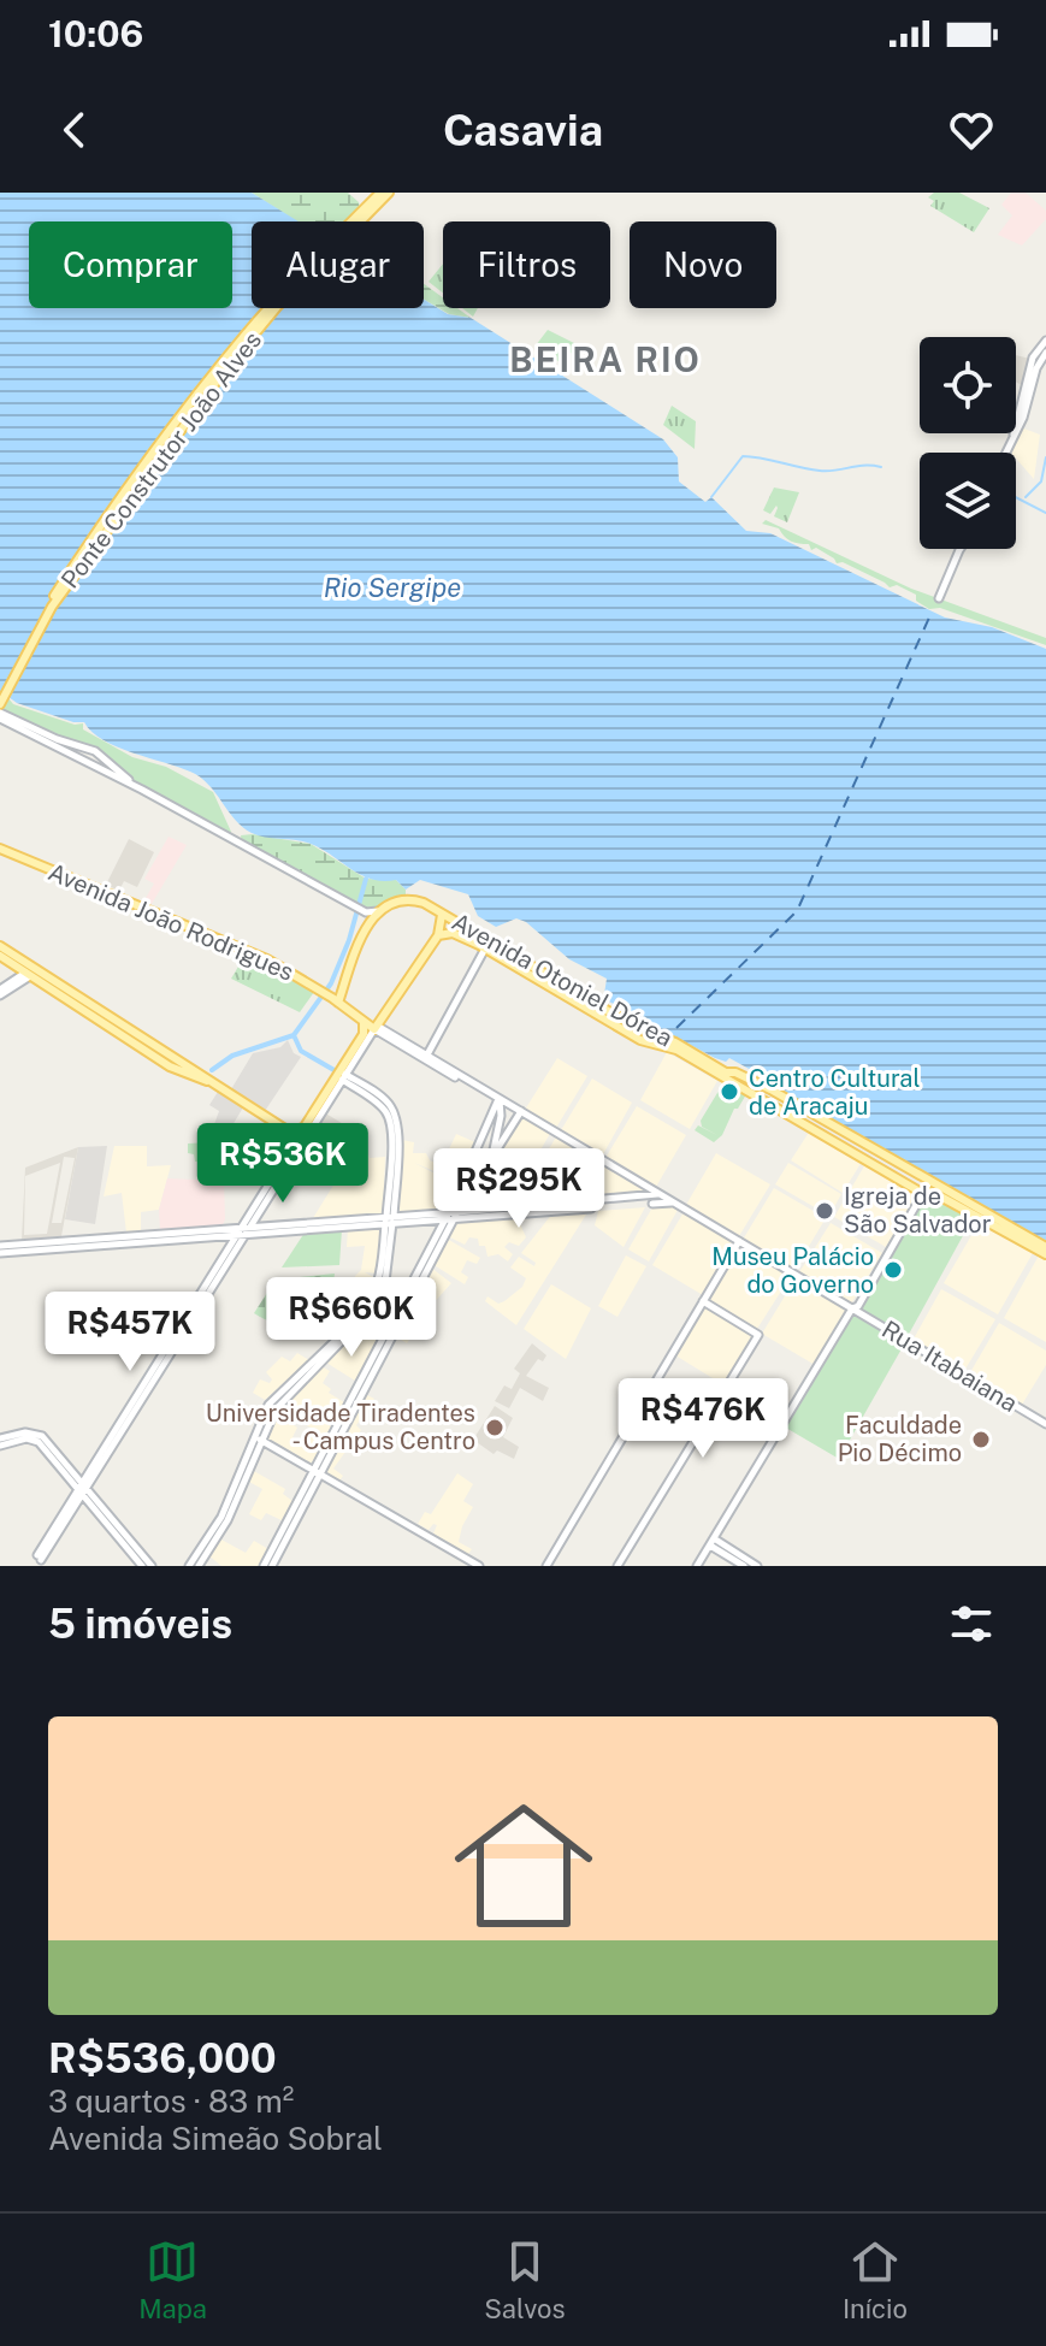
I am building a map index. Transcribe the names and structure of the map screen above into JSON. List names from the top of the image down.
{
  "streets": {
    "main road": [
      "Ponte Construtor João Alves",
      "Avenida João Rodrigues",
      "Avenida Otoniel Dórea",
      "Rua Itabaiana"
    ]
  },
  "districts": ["BEIRA RIO"],
  "water": ["Rio Sergipe"],
  "places": [
    "Centro Cultural de Aracaju",
    "Igreja de São Salvador",
    "Museu Palácio do Governo",
    "Universidade Tiradentes - Campus Centro",
    "Faculdade Pio Décimo"
  ],
  "page": {
    "status": "10:06",
    "header": "Casavia",
    "chip": [
      "Comprar",
      "Alugar",
      "Filtros",
      "Novo"
    ],
    "price": [
      "R$536K",
      "R$295K",
      "R$660K",
      "R$457K",
      "R$476K"
    ],
    "heading": "5 imóveis",
    "list": [
      {
        "name": "R$536,000",
        "note": "3 quartos · 83 m² · Avenida Simeão Sobral"
      }
    ],
    "tabs": ["Mapa", "Salvos", "Início"]
  }
}
